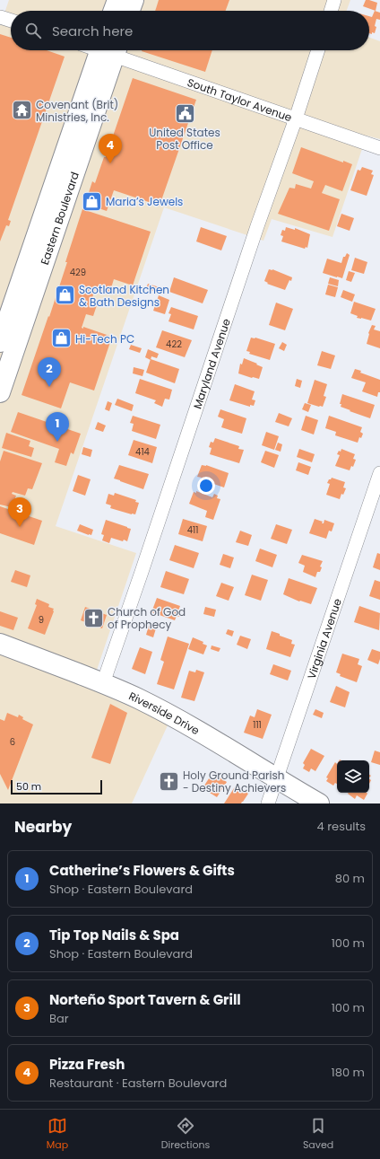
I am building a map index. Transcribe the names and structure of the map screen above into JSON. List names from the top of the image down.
{
  "streets": {
    "main road": ["Eastern Boulevard", "Riverside Drive"],
    "street": ["South Taylor Avenue", "Maryland Avenue", "Virginia Avenue"]
  },
  "crossings": [
    ["South Taylor Avenue", "Maryland Avenue"],
    ["Maryland Avenue", "Riverside Drive"],
    ["Virginia Avenue", "Riverside Drive"]
  ],
  "places": {
    "temple": ["Covenant (Brit) Ministries, Inc."],
    "public building": ["United States Post Office"],
    "shop": ["Maria’s Jewels", "Scotland Kitchen & Bath Designs", "Hi-Tech PC"],
    "church": ["Church of God of Prophecy", "Holy Ground Parish - Destiny Achievers"]
  },
  "house_numbers": [
    "429",
    "422",
    "414",
    "411",
    "9",
    "111",
    "6"
  ],
  "scale_bar": "50 m",
  "page": {
    "search": "Search here",
    "pins": [
      "4",
      "2",
      "1",
      "3"
    ],
    "scale": "50 m",
    "heading": ["Nearby", "4 results"],
    "list": [
      {
        "mark": "1",
        "name": "Catherine’s Flowers & Gifts",
        "note": "Shop · Eastern Boulevard",
        "value": "80 m"
      },
      {
        "mark": "2",
        "name": "Tip Top Nails & Spa",
        "note": "Shop · Eastern Boulevard",
        "value": "100 m"
      },
      {
        "mark": "3",
        "name": "Norteño Sport Tavern & Grill",
        "note": "Bar",
        "value": "100 m"
      },
      {
        "mark": "4",
        "name": "Pizza Fresh",
        "note": "Restaurant · Eastern Boulevard",
        "value": "180 m"
      }
    ],
    "nav": ["Map", "Directions", "Saved"]
  }
}
